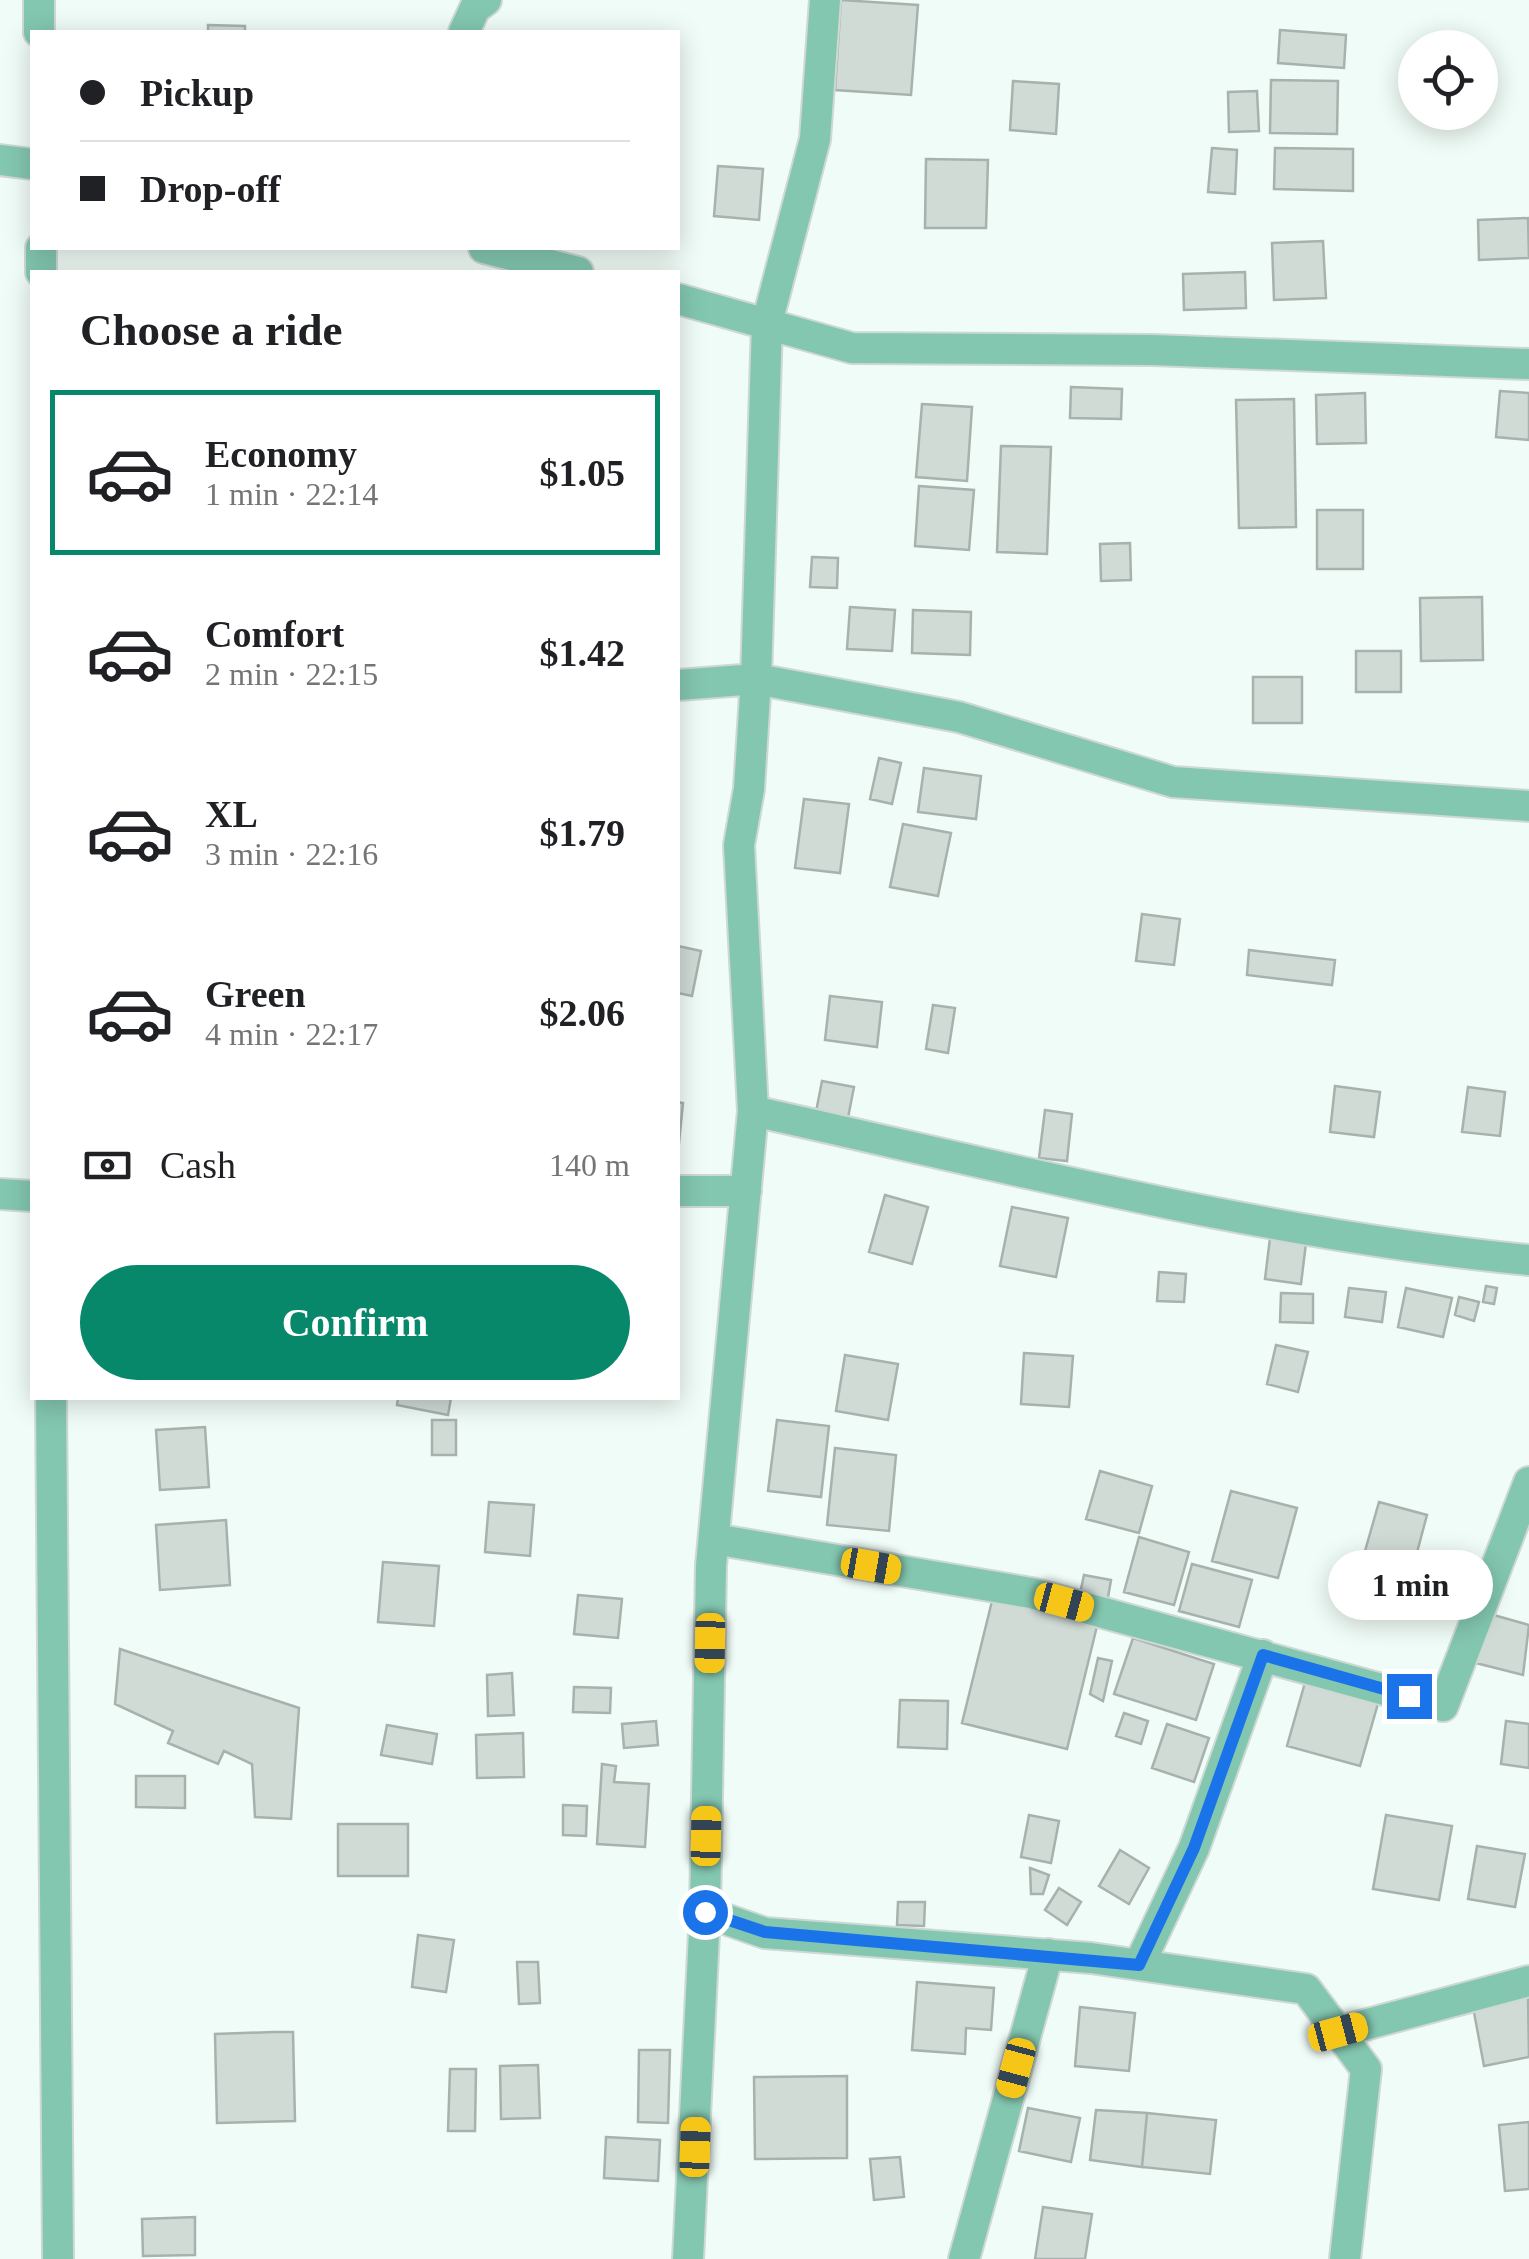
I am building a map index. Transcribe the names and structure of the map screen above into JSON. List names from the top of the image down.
{
  "page": {
    "banner": ["Pickup", "Drop-off"],
    "heading": "Choose a ride",
    "list": [
      {
        "name": "Economy",
        "note": "1 min · 22:14",
        "value": "$1.05"
      },
      {
        "name": "Comfort",
        "note": "2 min · 22:15",
        "value": "$1.42"
      },
      {
        "name": "XL",
        "note": "3 min · 22:16",
        "value": "$1.79"
      },
      {
        "name": "Green",
        "note": "4 min · 22:17",
        "value": "$2.06"
      }
    ],
    "pay": ["Cash", "140 m"],
    "buttons": "Confirm",
    "bubble": "1 min"
  }
}
